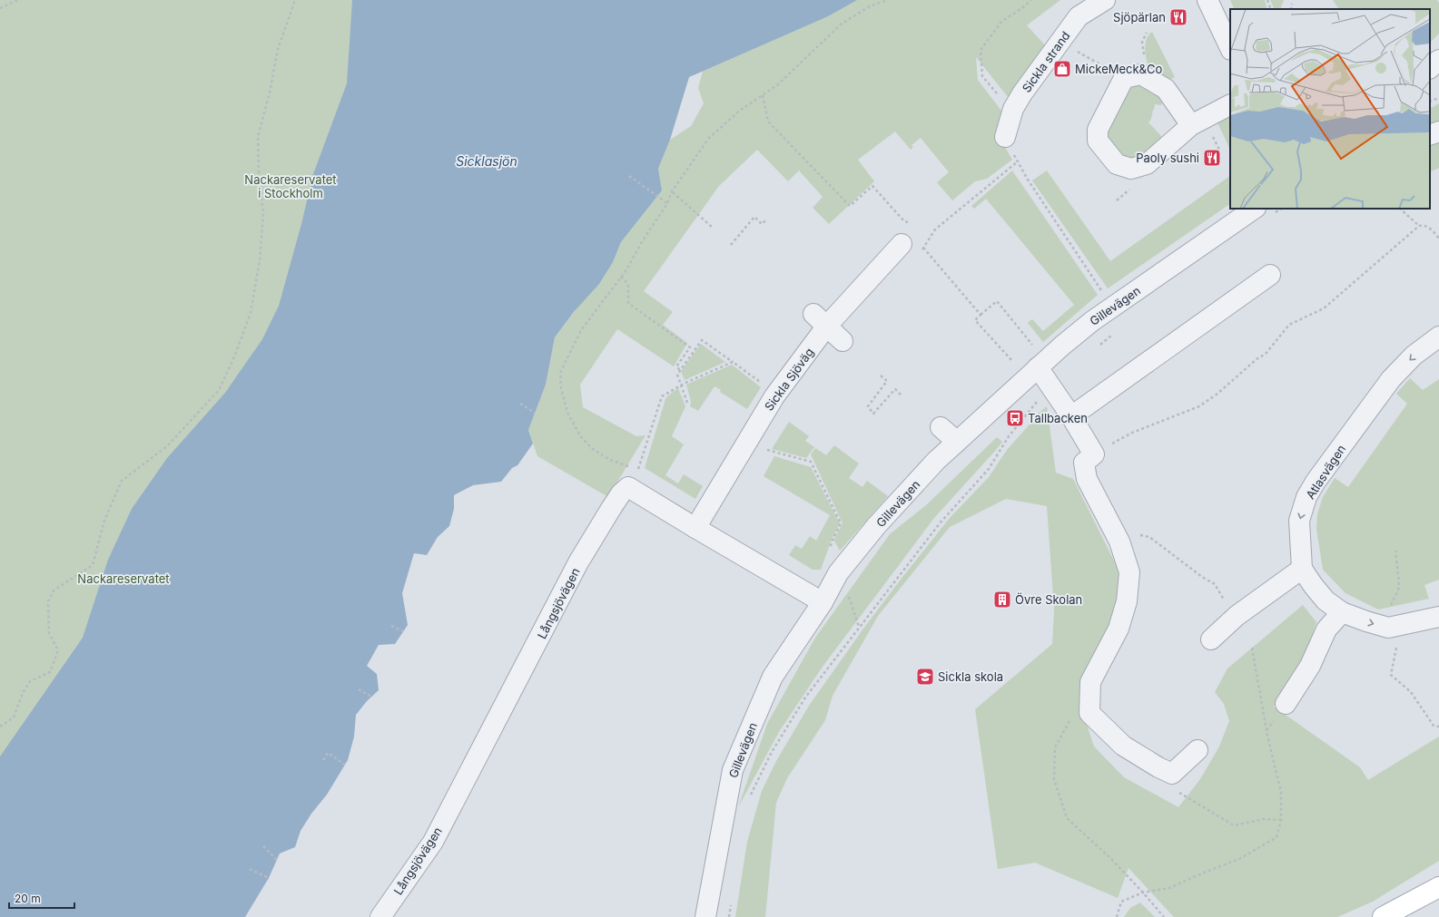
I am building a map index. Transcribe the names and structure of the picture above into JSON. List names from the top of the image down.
{
  "streets": {
    "street": [
      "Sickla strand",
      "Gillevägen",
      "Sickla Sjöväg",
      "Atlasvägen",
      "Långsjövägen"
    ]
  },
  "crossings": [
    ["Gillevägen", "Långsjövägen"],
    ["Sickla Sjöväg", "Långsjövägen"]
  ],
  "one_way": ["Atlasvägen"],
  "water": ["Sicklasjön"],
  "parks": ["Nackareservatet i Stockholm", "Nackareservatet"],
  "places": {
    "restaurant": ["Sjöpärlan", "Paoly sushi"],
    "shop": ["MickeMeck&Co"],
    "bus stop": ["Tallbacken"],
    "building": ["Övre Skolan"],
    "school or university": ["Sickla skola"]
  },
  "scale_bar": "20 m"
}
